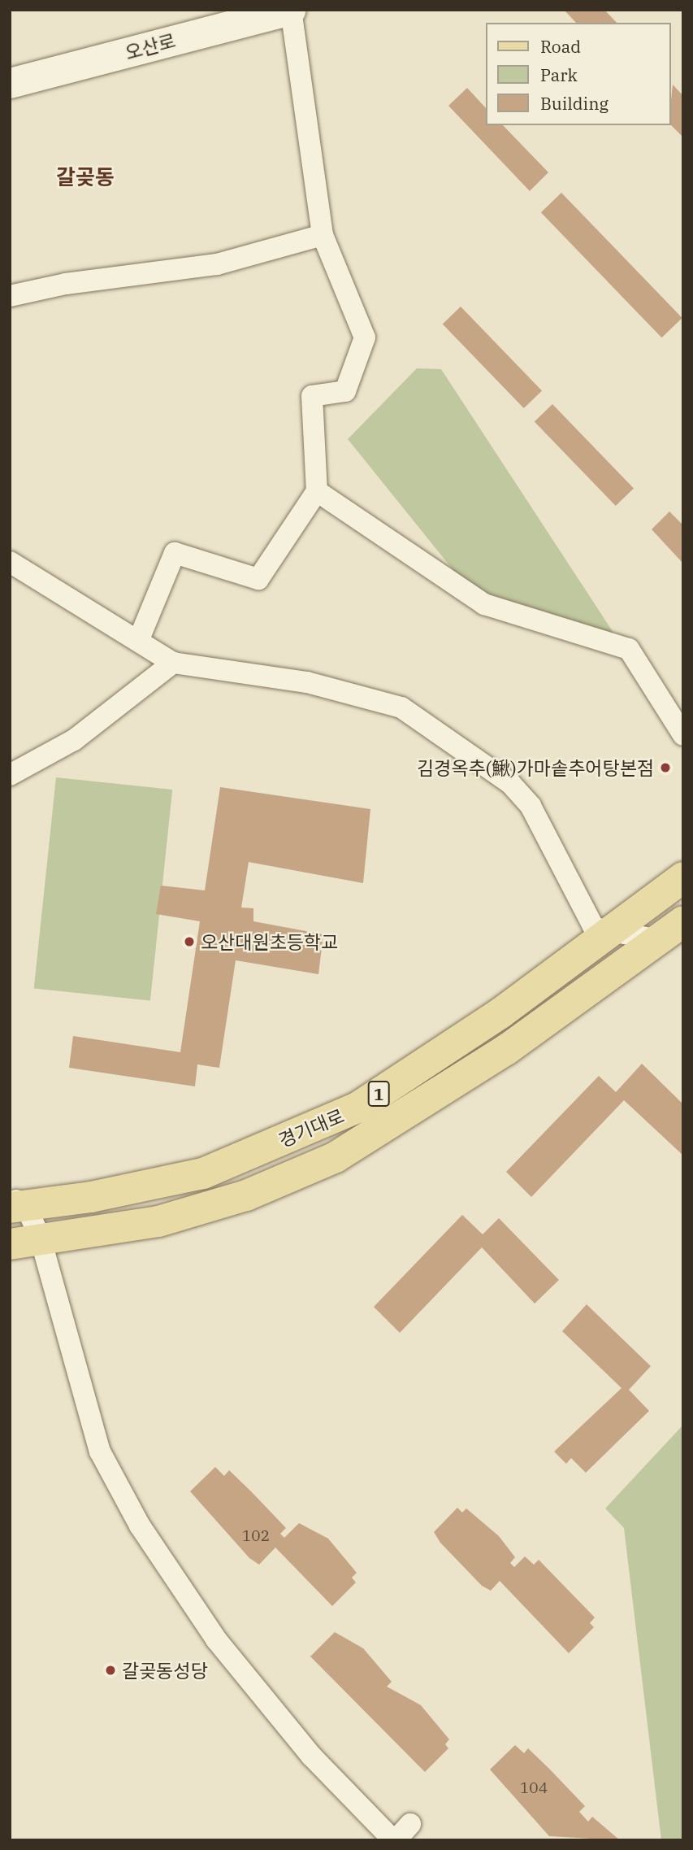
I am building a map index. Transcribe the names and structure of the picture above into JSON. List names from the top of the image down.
{
  "streets": {
    "main road": ["1", "경기대로"],
    "street": ["오산로"]
  },
  "districts": ["갈곶동"],
  "places": ["김경옥추(鰍)가마솥추어탕본점", "오산대원초등학교", "갈곶동성당"],
  "house_numbers": ["102", "104"],
  "legend": ["Road", "Park", "Building"]
}
